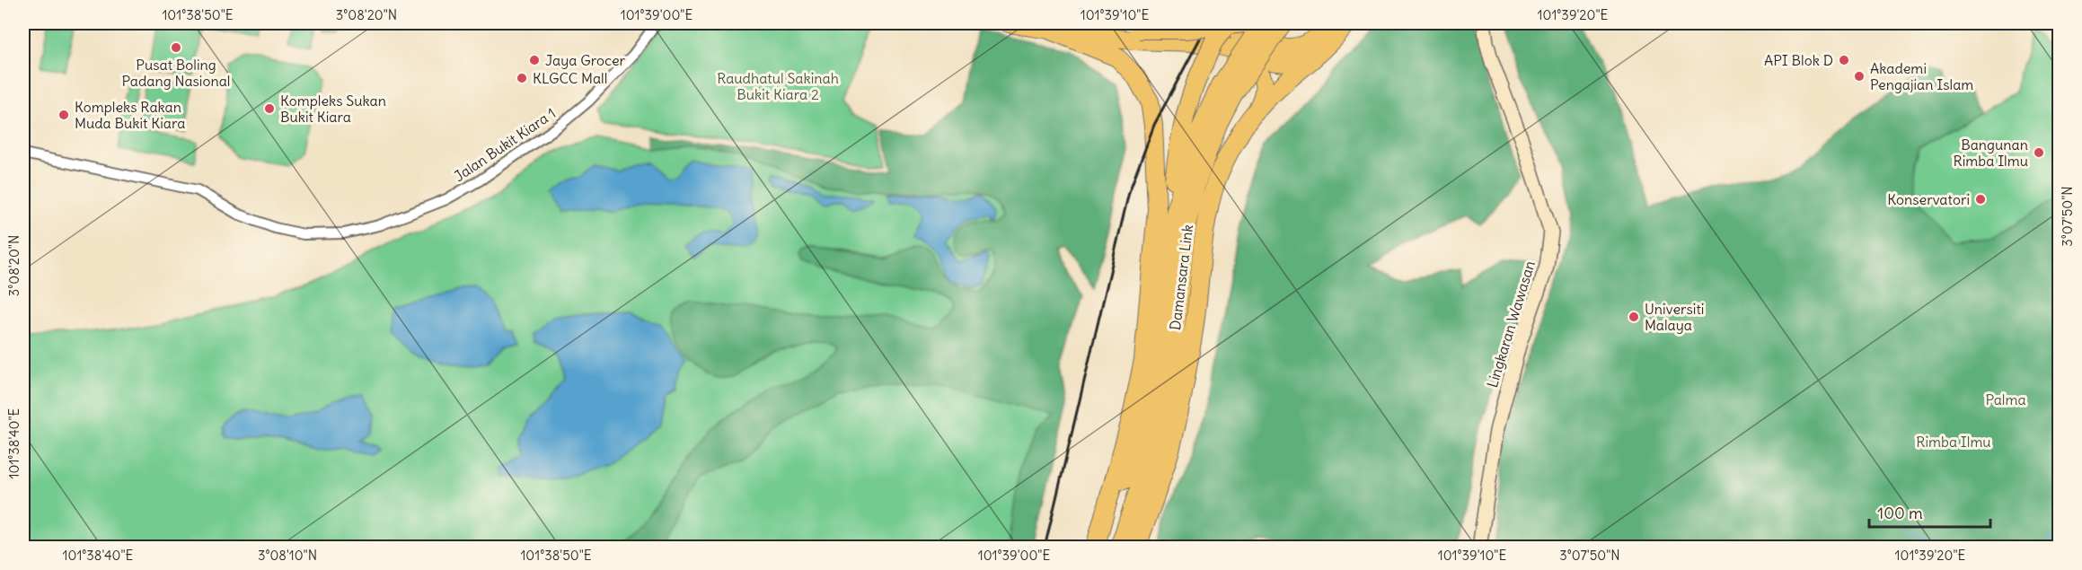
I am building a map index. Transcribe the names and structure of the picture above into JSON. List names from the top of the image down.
{
  "streets": {
    "highway": ["Damansara Link"],
    "street": ["Jalan Bukit Kiara 1", "Lingkaran Wawasan"]
  },
  "parks": ["Raudhatul Sakinah Bukit Kiara 2", "Palma", "Rimba Ilmu"],
  "places": [
    "Pusat Boling Padang Nasional",
    "Jaya Grocer",
    "API Blok D",
    "Akademi Pengajian Islam",
    "KLGCC Mall",
    "Kompleks Sukan Bukit Kiara",
    "Kompleks Rakan Muda Bukit Kiara",
    "Bangunan Rimba Ilmu",
    "Konservatori",
    "Universiti Malaya"
  ],
  "scale_bar": "100 m",
  "coordinates": [
    "101°38'50\"E",
    "3°08'20\"N",
    "101°39'00\"E",
    "101°39'10\"E",
    "101°39'20\"E",
    "3°07'50\"N",
    "101°38'40\"E",
    "3°08'10\"N"
  ]
}
